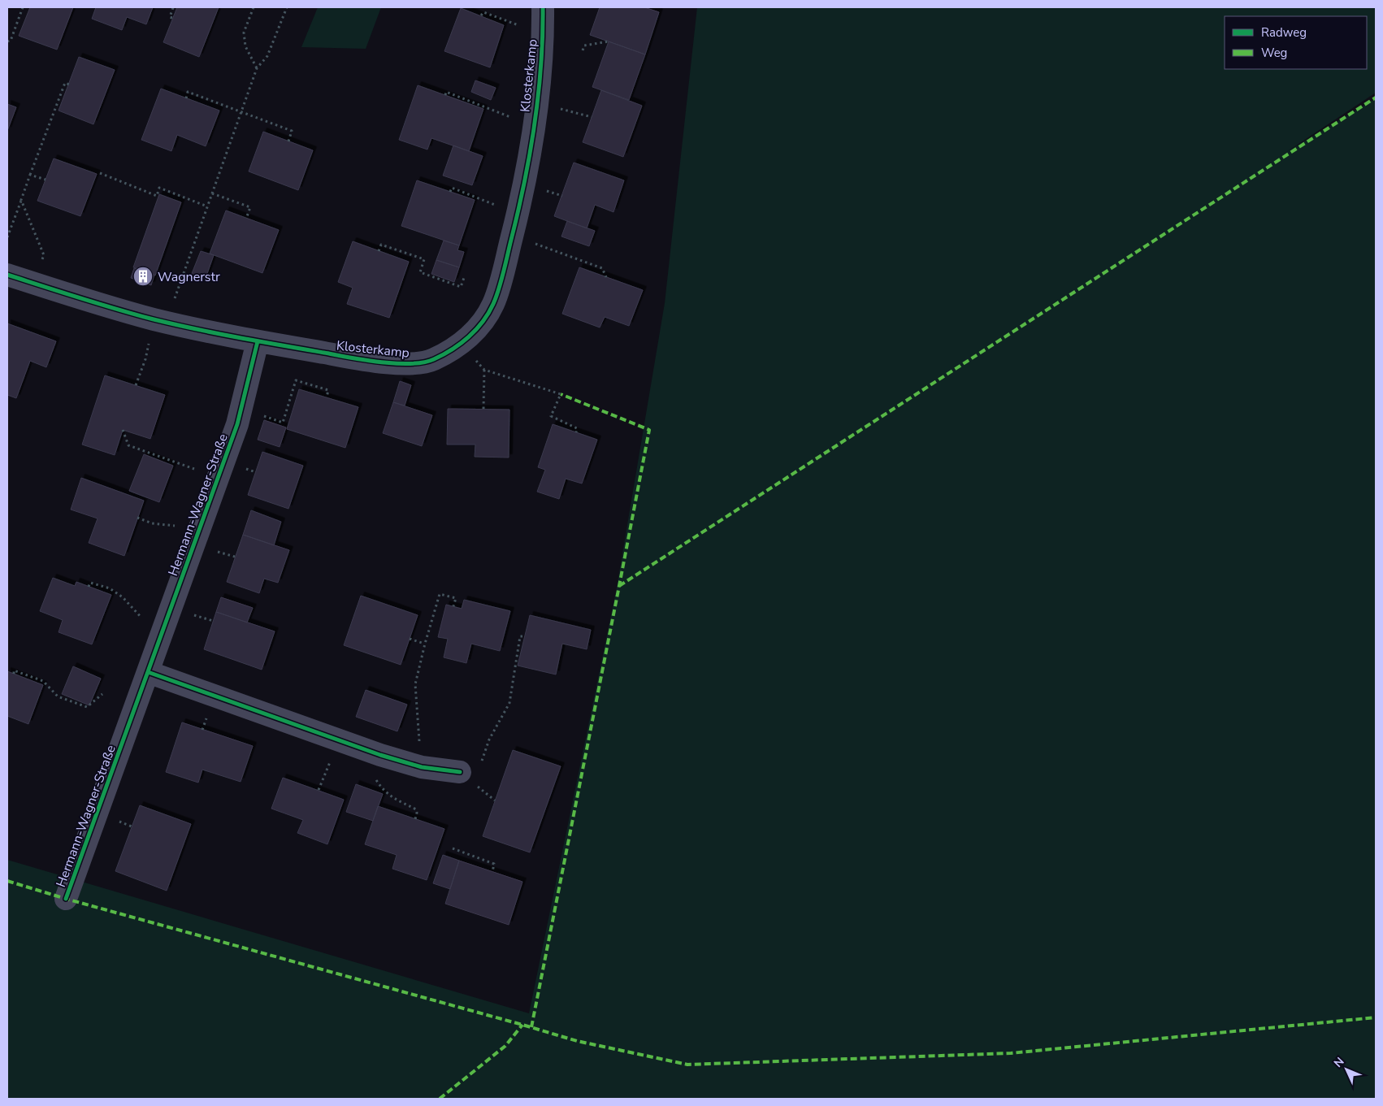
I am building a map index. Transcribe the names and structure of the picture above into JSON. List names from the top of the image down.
{
  "streets": {
    "street": ["Klosterkamp", "Hermann-Wagner-Straße"]
  },
  "crossings": [
    ["Klosterkamp", "Hermann-Wagner-Straße"]
  ],
  "places": {
    "building": ["Wagnerstr"]
  },
  "legend": ["Radweg", "Weg"],
  "north": "top left"
}
